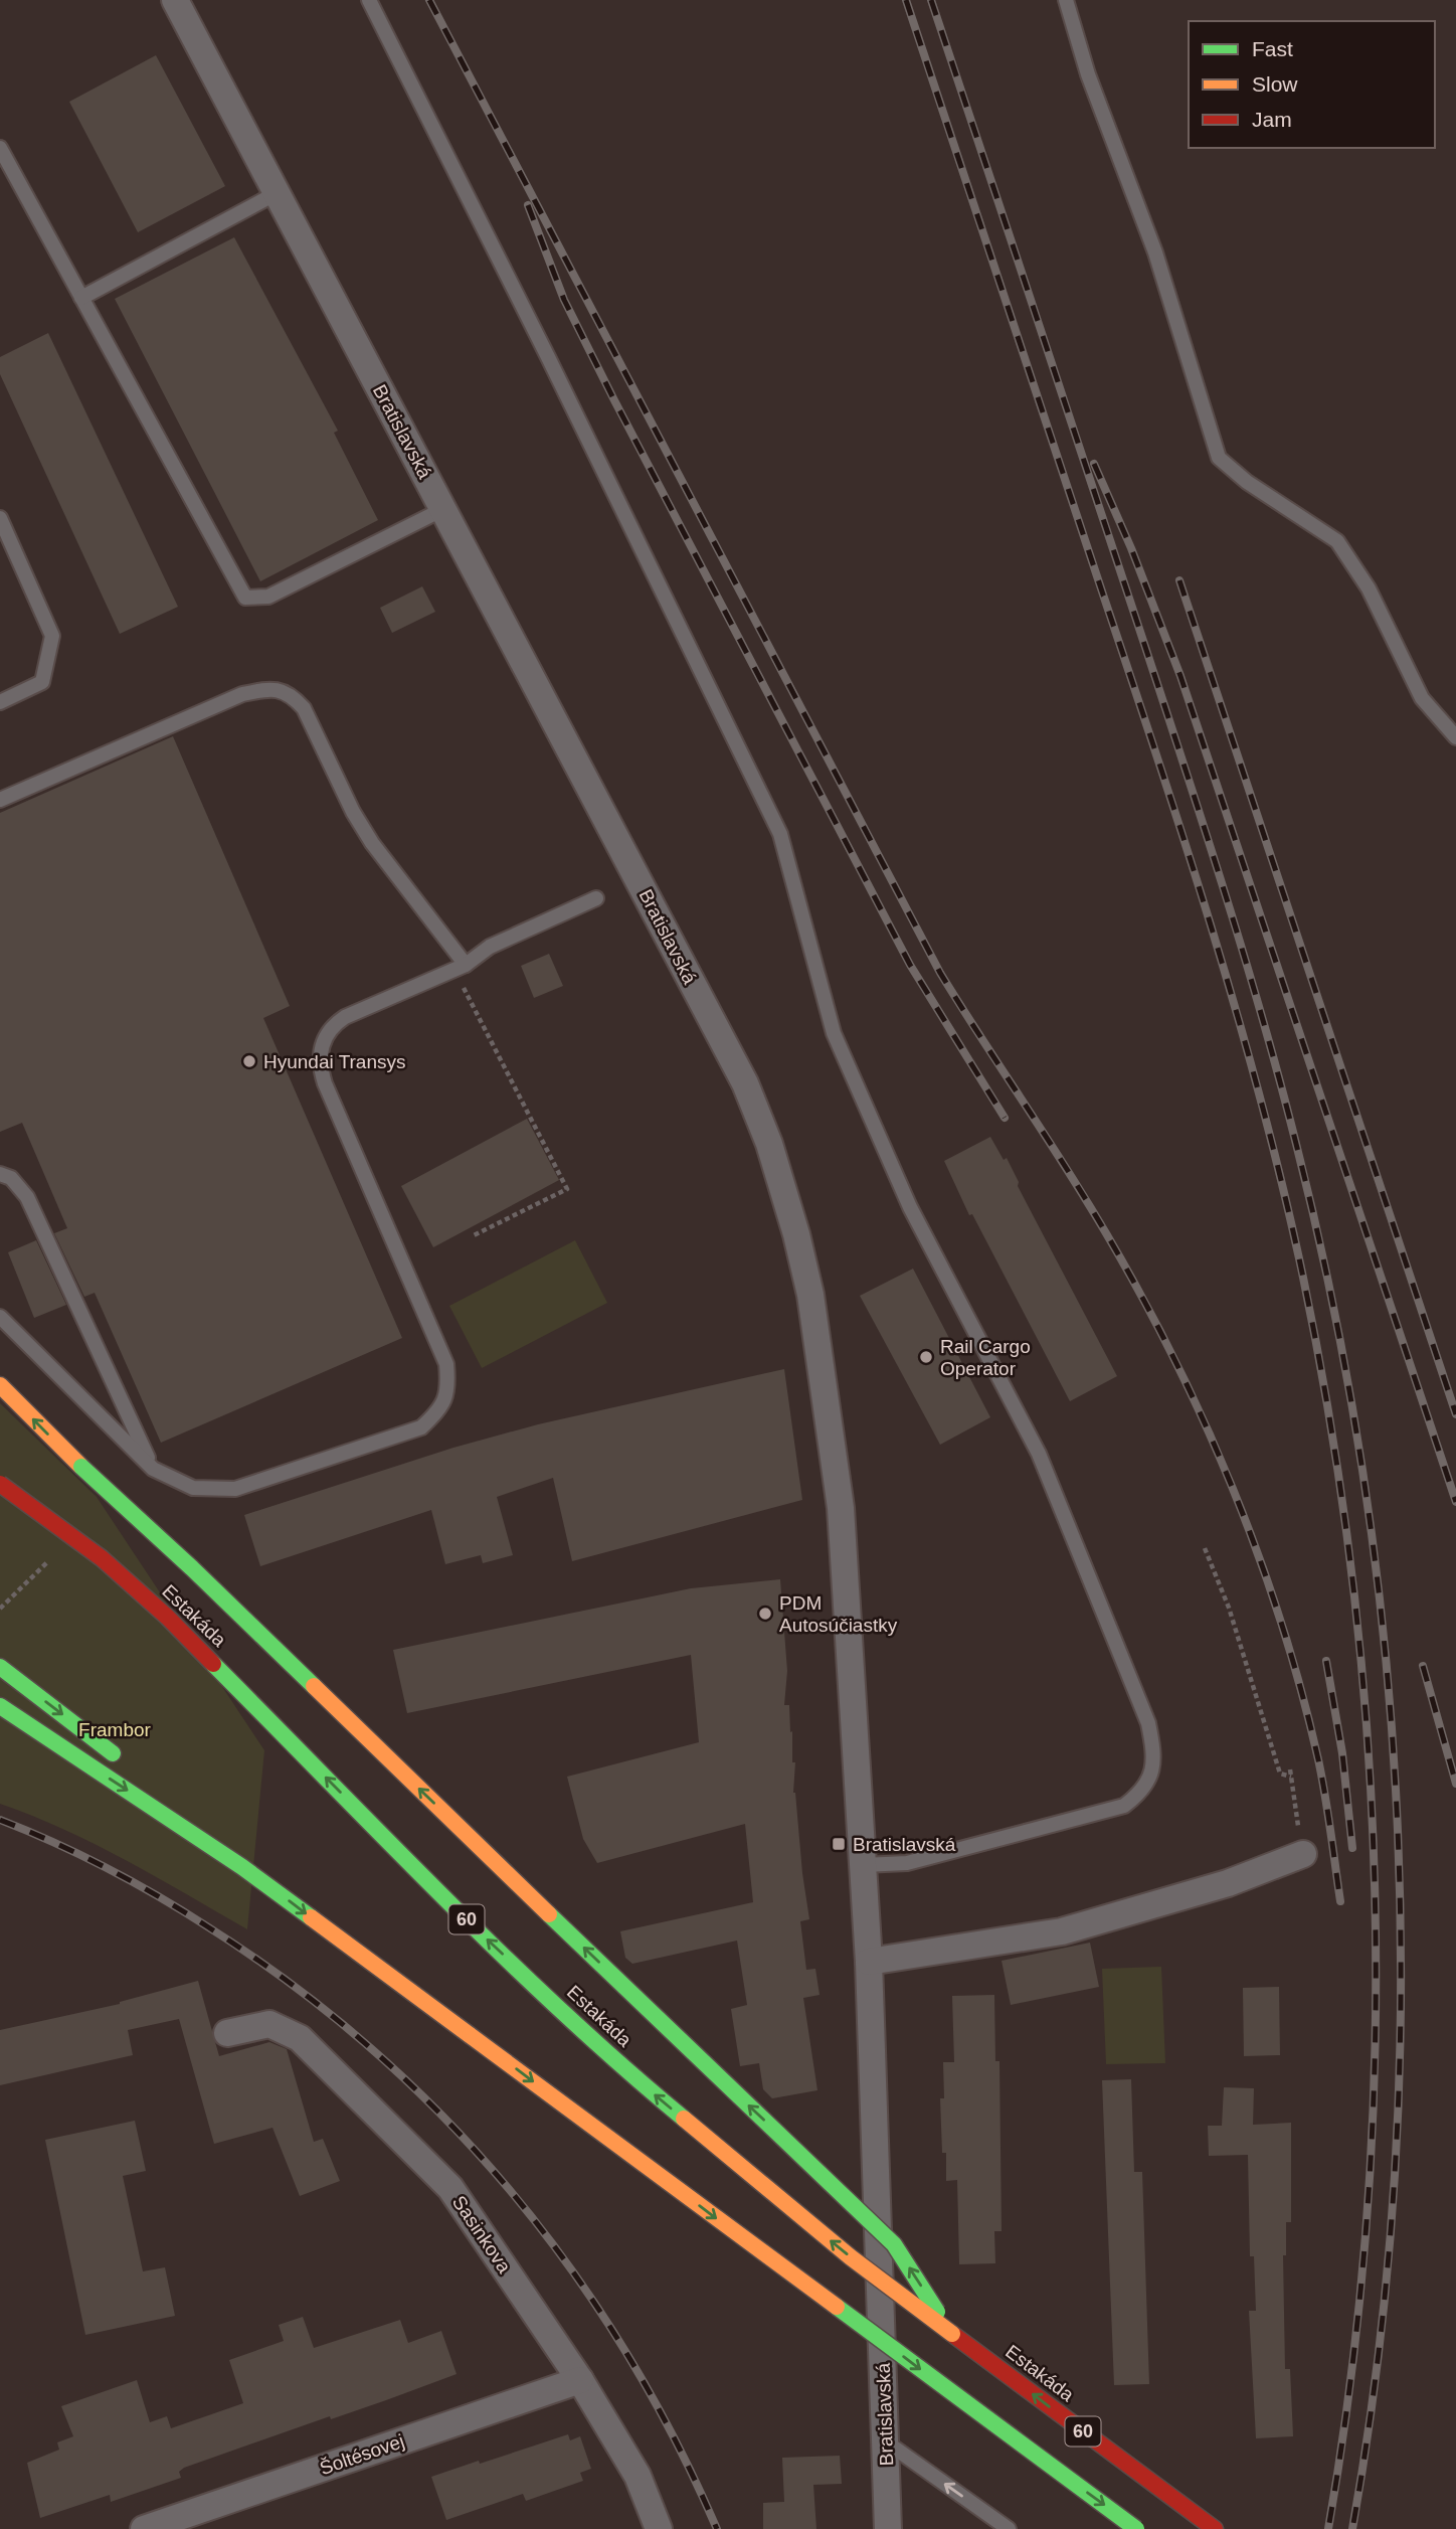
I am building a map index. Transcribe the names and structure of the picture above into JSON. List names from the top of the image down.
{
  "streets": {
    "main road": ["Estakáda", "60"],
    "street": ["Bratislavská", "Sasinkova", "Šoltésovej"]
  },
  "crossings": [
    ["Sasinkova", "Šoltésovej"]
  ],
  "parks": ["Frambor"],
  "places": {
    "other": ["Hyundai Transys", "Rail Cargo Operator", "PDM Autosúčiastky"],
    "transit": ["Bratislavská"]
  },
  "legend": ["Fast", "Slow", "Jam"]
}
